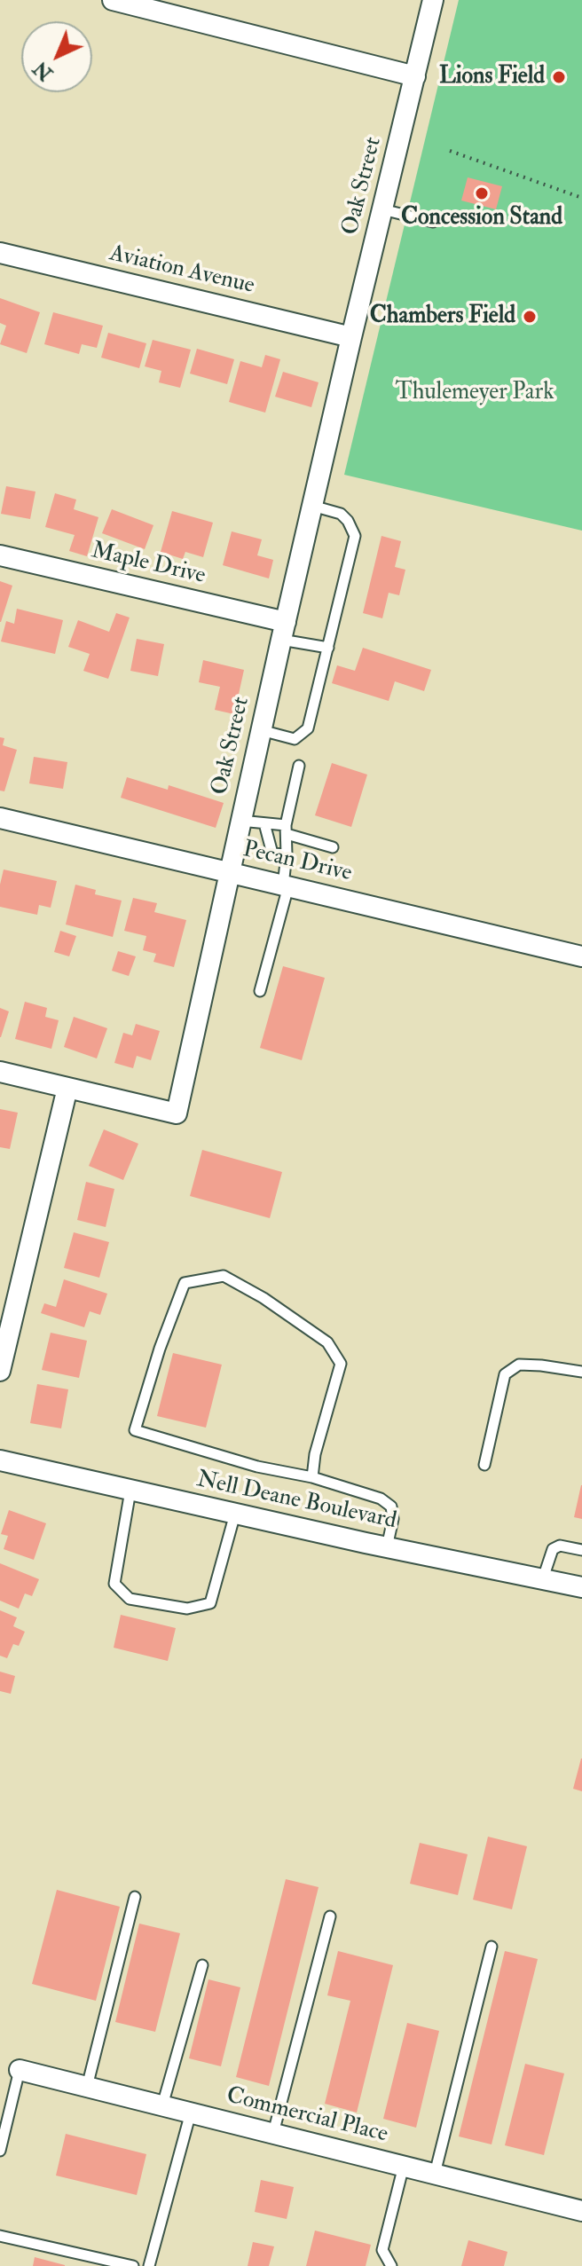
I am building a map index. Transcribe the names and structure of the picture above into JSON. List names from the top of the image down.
{
  "streets": {
    "street": [
      "Oak Street",
      "Aviation Avenue",
      "Maple Drive",
      "Pecan Drive",
      "Nell Deane Boulevard",
      "Commercial Place"
    ]
  },
  "crossings": [
    ["Oak Street", "Aviation Avenue"],
    ["Oak Street", "Maple Drive"],
    ["Oak Street", "Pecan Drive"]
  ],
  "parks": ["Thulemeyer Park"],
  "places": ["Lions Field", "Concession Stand", "Chambers Field"],
  "north": "bottom left"
}
